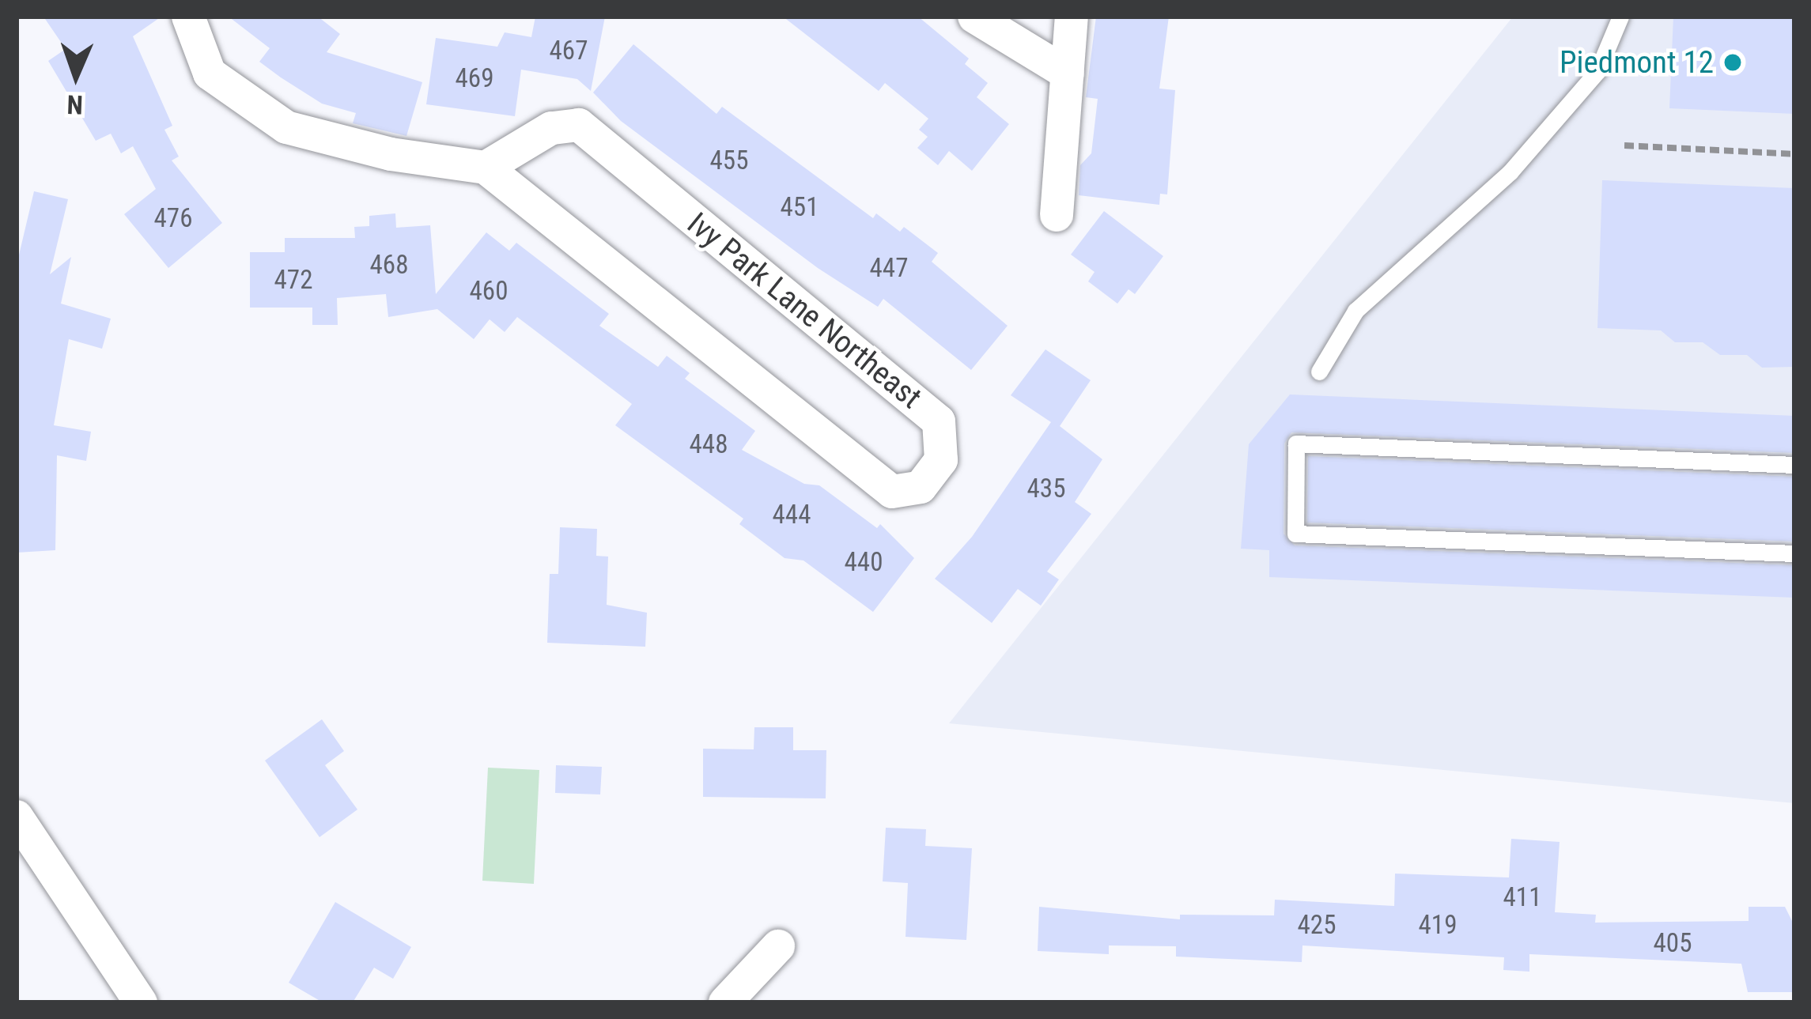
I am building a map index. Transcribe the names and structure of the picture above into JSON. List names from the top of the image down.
{
  "streets": {
    "street": ["Ivy Park Lane Northeast"]
  },
  "places": ["Piedmont 12"],
  "house_numbers": [
    "467",
    "469",
    "455",
    "451",
    "476",
    "468",
    "447",
    "472",
    "460",
    "448",
    "435",
    "444",
    "440",
    "411",
    "425",
    "419",
    "405"
  ],
  "north": "bottom"
}
